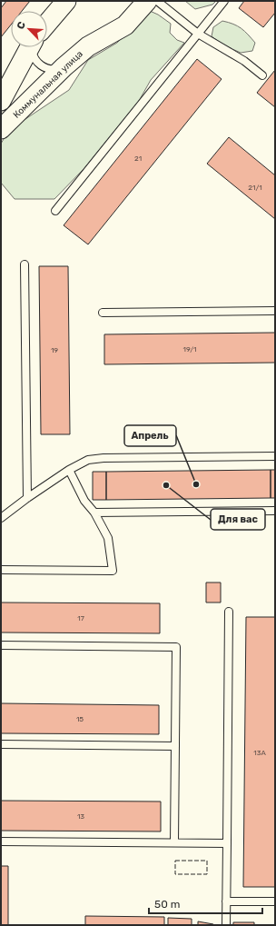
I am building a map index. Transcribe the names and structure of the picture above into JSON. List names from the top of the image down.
{
  "streets": {
    "street": ["Коммунальная улица"]
  },
  "places": ["Апрель", "Для вас"],
  "house_numbers": [
    "21",
    "21/1",
    "19/1",
    "19",
    "17",
    "15",
    "13А",
    "13"
  ],
  "scale_bar": "50 m",
  "north": "top left"
}
